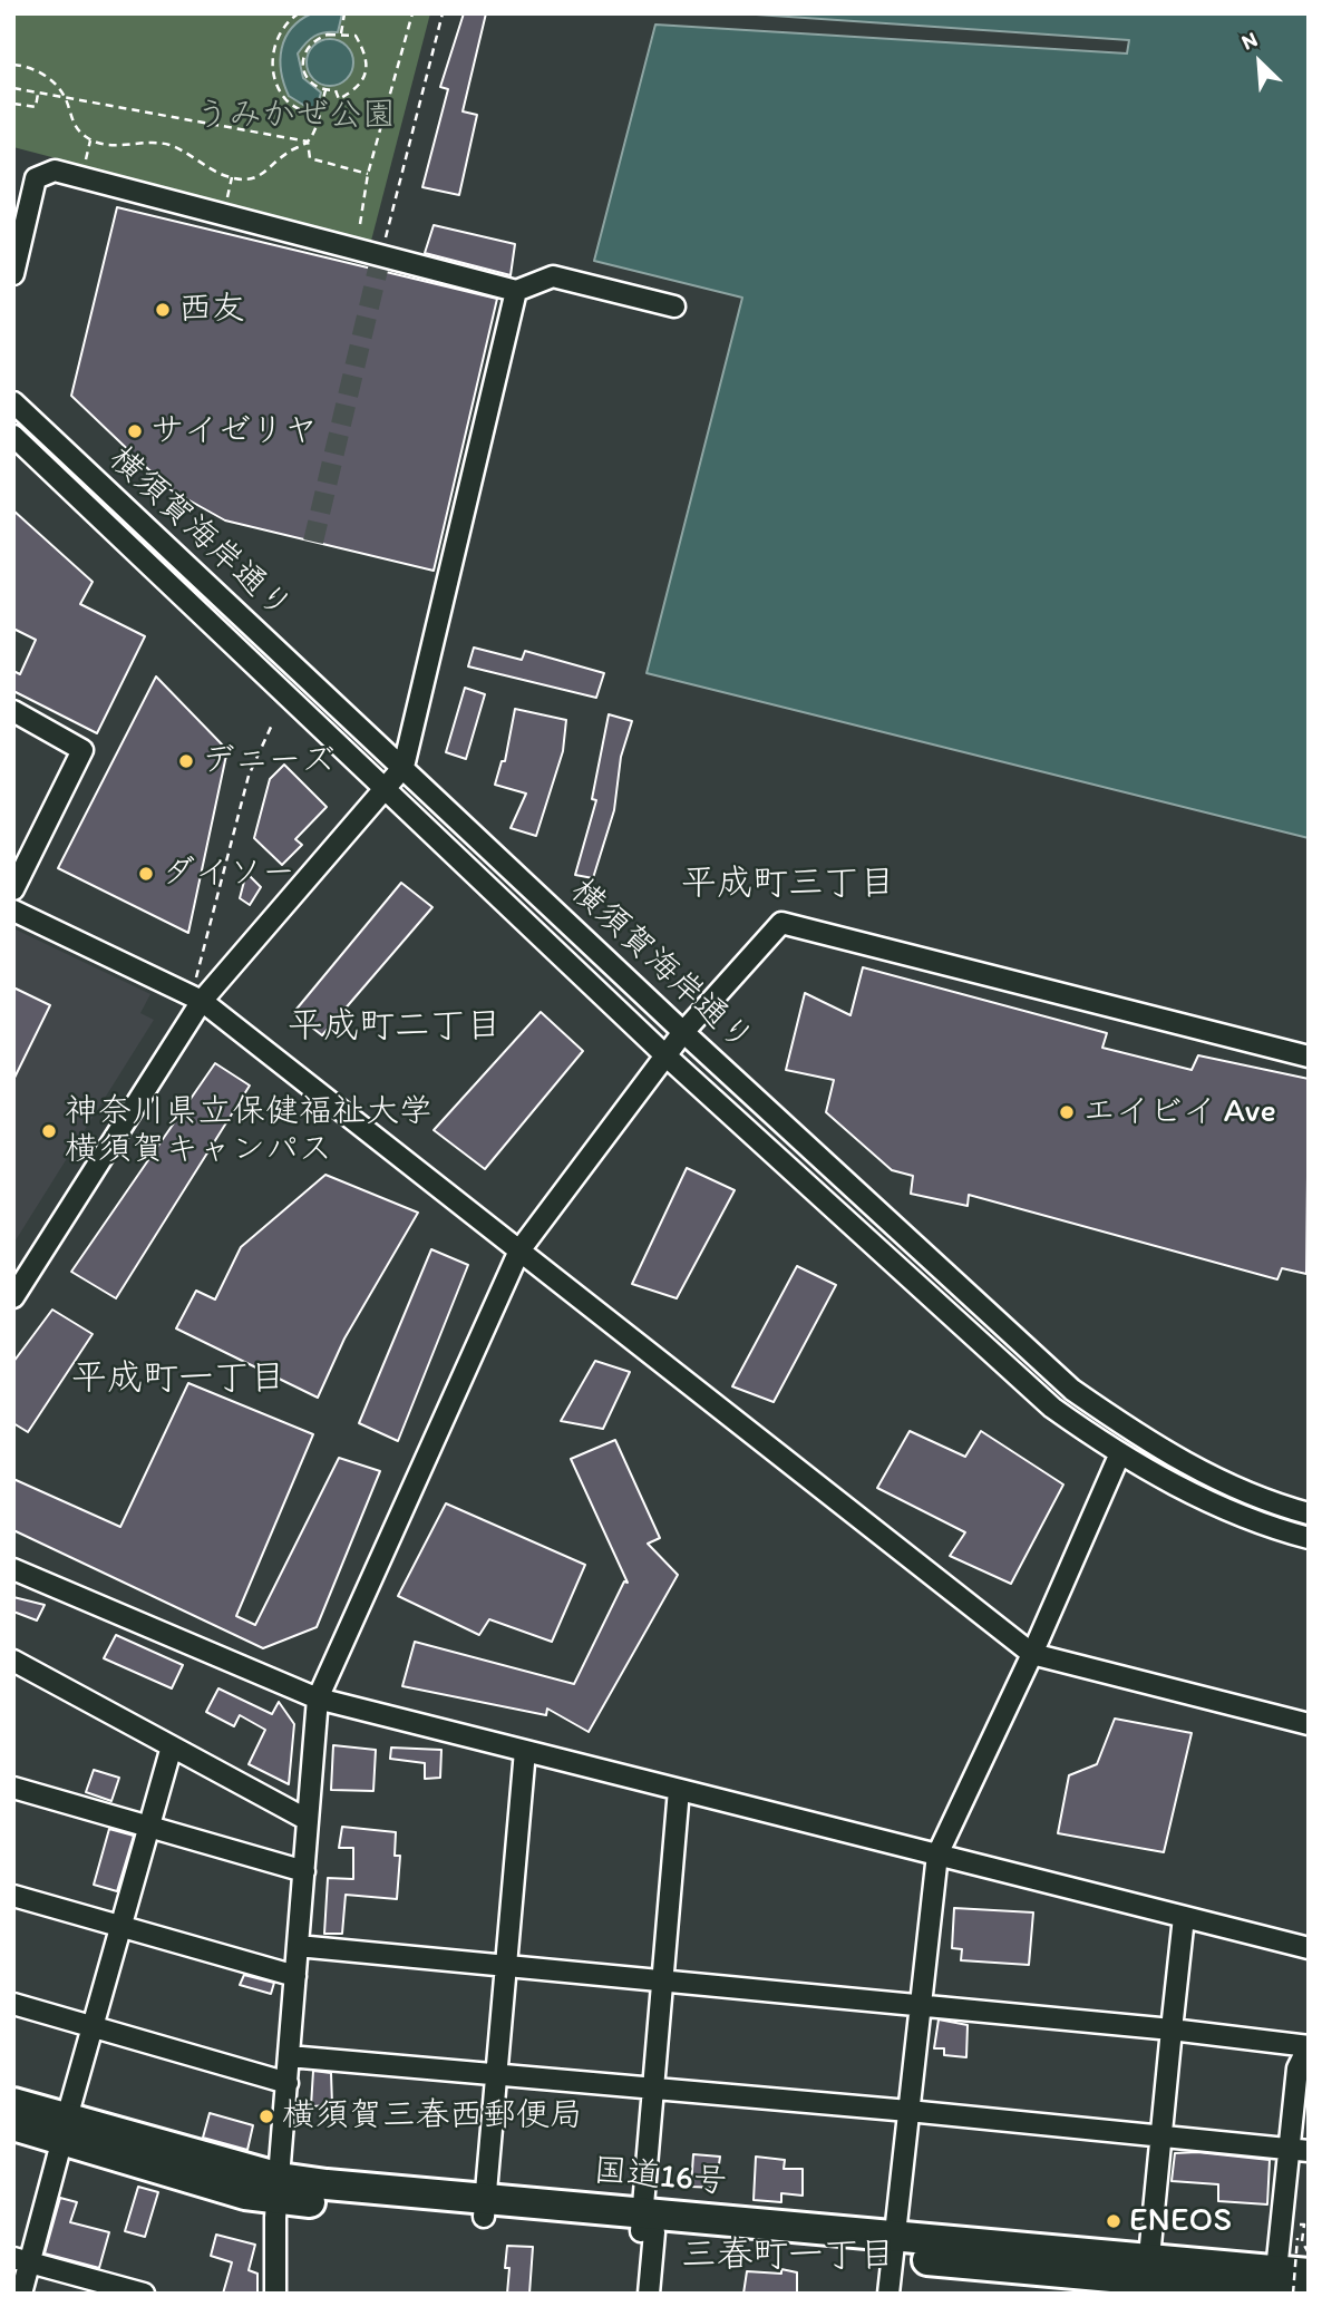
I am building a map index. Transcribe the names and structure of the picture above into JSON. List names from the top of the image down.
{
  "streets": {
    "highway": ["国道16号"],
    "street": ["横須賀海岸通り"]
  },
  "districts": [
    "平成町三丁目",
    "平成町二丁目",
    "平成町一丁目",
    "三春町一丁目"
  ],
  "parks": ["うみかぜ公園"],
  "places": [
    "西友",
    "サイゼリヤ",
    "デニーズ",
    "ダイソー",
    "エイビイ Ave",
    "神奈川県立保健福祉大学 横須賀キャンパス",
    "横須賀三春西郵便局",
    "ENEOS"
  ],
  "north": "top left"
}
